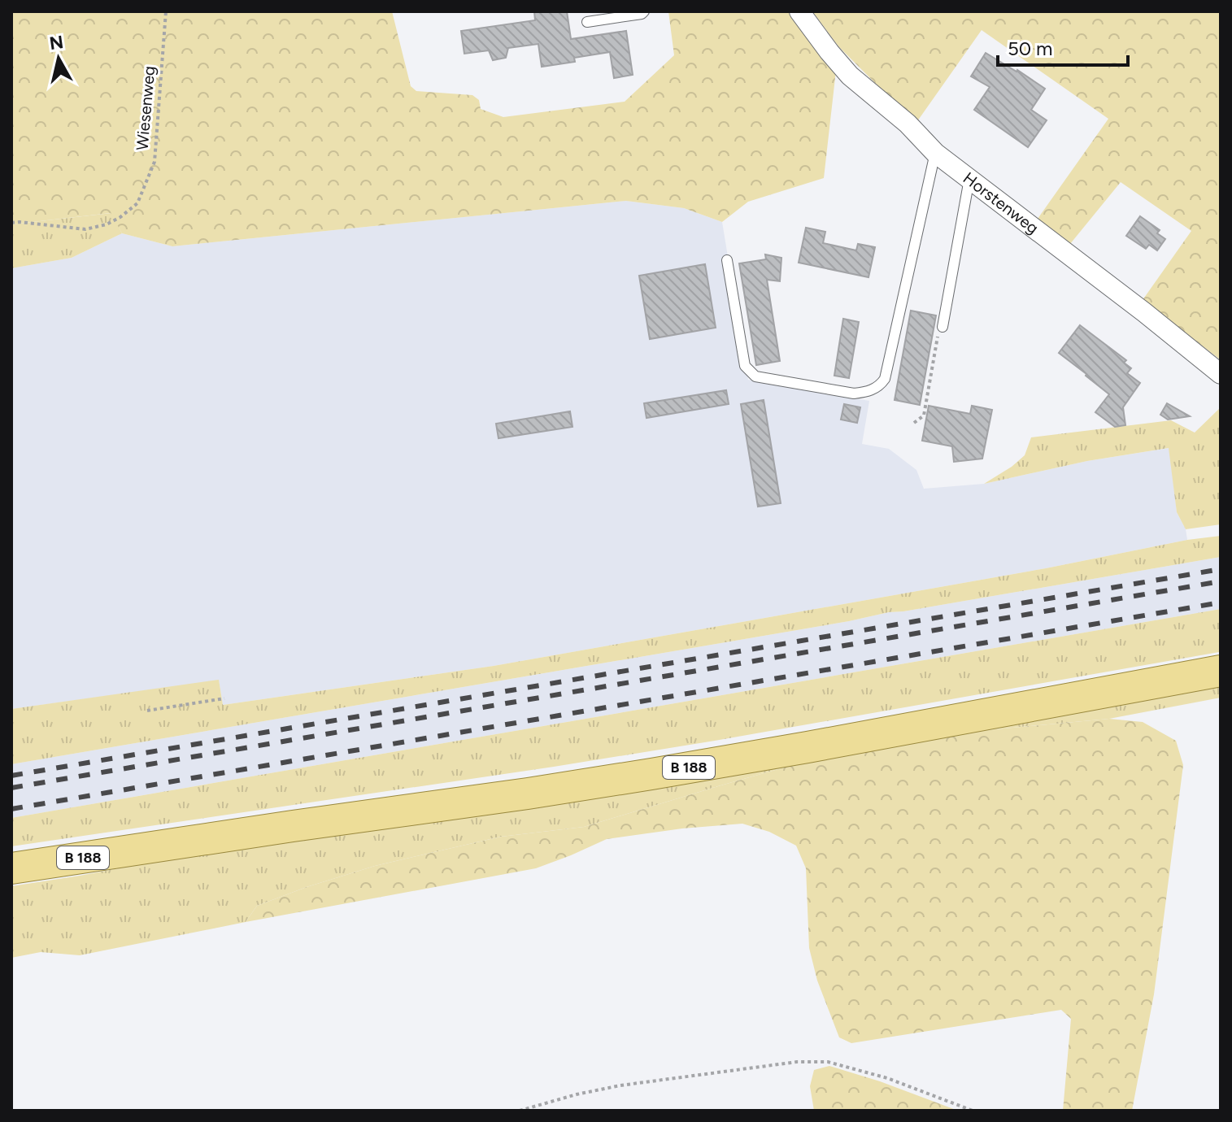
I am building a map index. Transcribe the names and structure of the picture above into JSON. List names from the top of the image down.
{
  "streets": {
    "main road": ["B 188"],
    "street": ["Horstenweg"],
    "path": ["Wiesenweg"]
  },
  "scale_bar": "50 m",
  "north": "top"
}
